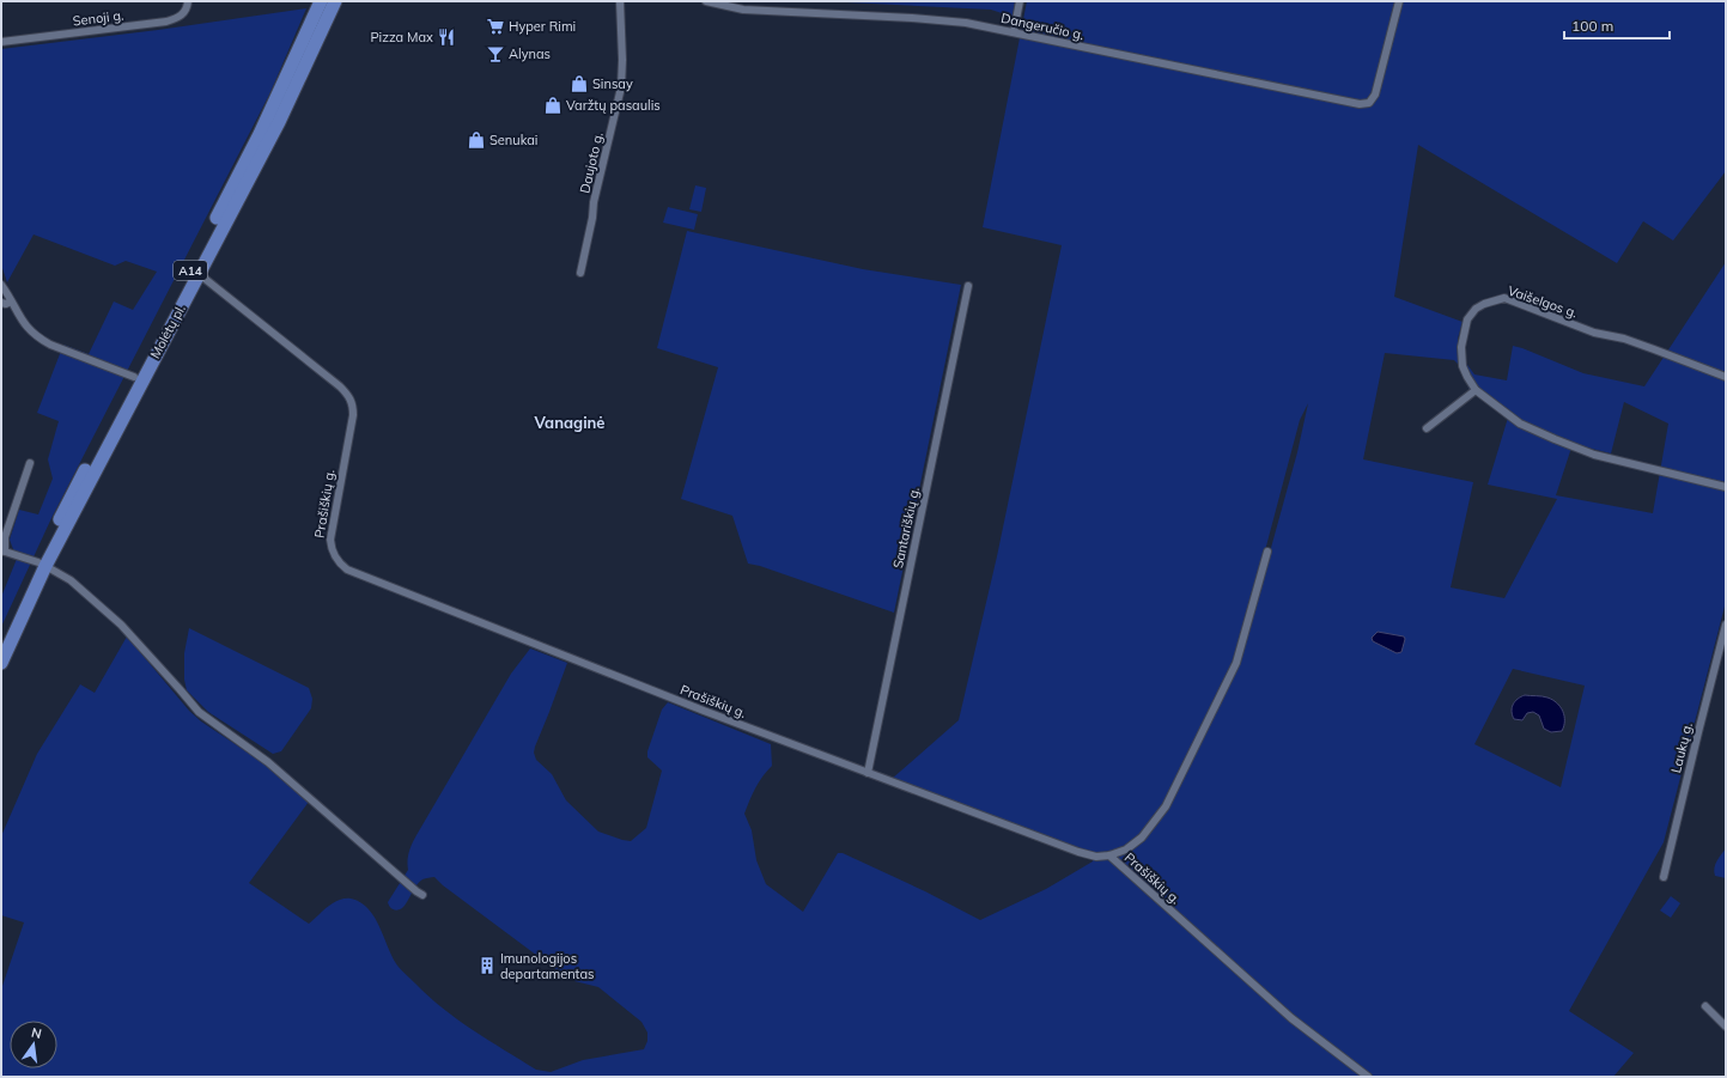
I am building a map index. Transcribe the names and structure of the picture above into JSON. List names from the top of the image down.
{
  "streets": {
    "highway": ["A14", "Molėtų pl."],
    "street": [
      "Senoji g.",
      "Dangeručio g.",
      "Daujoto g.",
      "Vaišelgos g.",
      "Prašiškių g.",
      "Santariškių g.",
      "Laukų g."
    ]
  },
  "crossings": [
    ["Molėtų pl.", "Prašiškių g."],
    ["Prašiškių g.", "Santariškių g."]
  ],
  "districts": ["Vanaginė"],
  "places": {
    "supermarket": ["Hyper Rimi"],
    "restaurant": ["Pizza Max"],
    "bar": ["Alynas"],
    "shop": ["Sinsay", "Varžtų pasaulis", "Senukai"],
    "building": ["Imunologijos departamentas"]
  },
  "scale_bar": "100 m",
  "north": "top"
}
